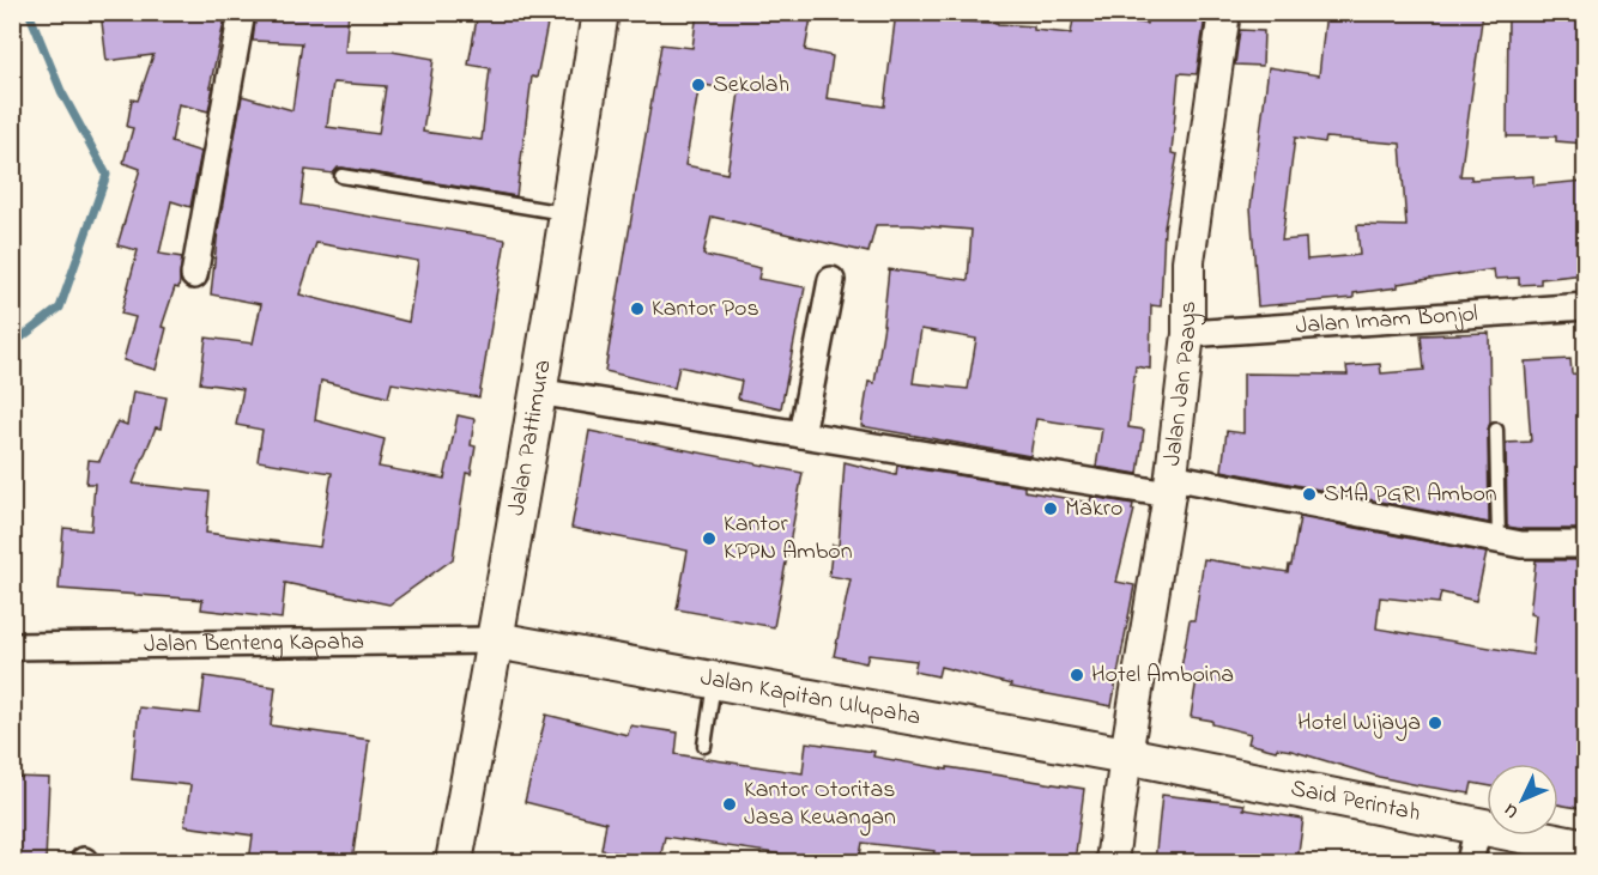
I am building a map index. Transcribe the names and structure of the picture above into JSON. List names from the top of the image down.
{
  "streets": {
    "main road": ["Jalan Pattimura", "Jalan Kapitan Ulupaha", "Said Perintah"],
    "street": ["Jalan Imam Bonjol", "Jalan Jan Paays", "Jalan Benteng Kapaha"]
  },
  "crossings": [
    ["Jalan Imam Bonjol", "Jalan Jan Paays"],
    ["Jalan Jan Paays", "Jalan Kapitan Ulupaha"],
    ["Jalan Jan Paays", "Said Perintah"],
    ["Jalan Pattimura", "Jalan Benteng Kapaha"],
    ["Jalan Pattimura", "Jalan Kapitan Ulupaha"],
    ["Jalan Benteng Kapaha", "Jalan Kapitan Ulupaha"],
    ["Jalan Kapitan Ulupaha", "Said Perintah"]
  ],
  "places": [
    "Sekolah",
    "Kantor Pos",
    "SMA PGRI Ambon",
    "Makro",
    "Kantor KPPN Ambon",
    "Hotel Amboina",
    "Hotel Wijaya",
    "Kantor Otoritas Jasa Keuangan"
  ],
  "north": "bottom left"
}
